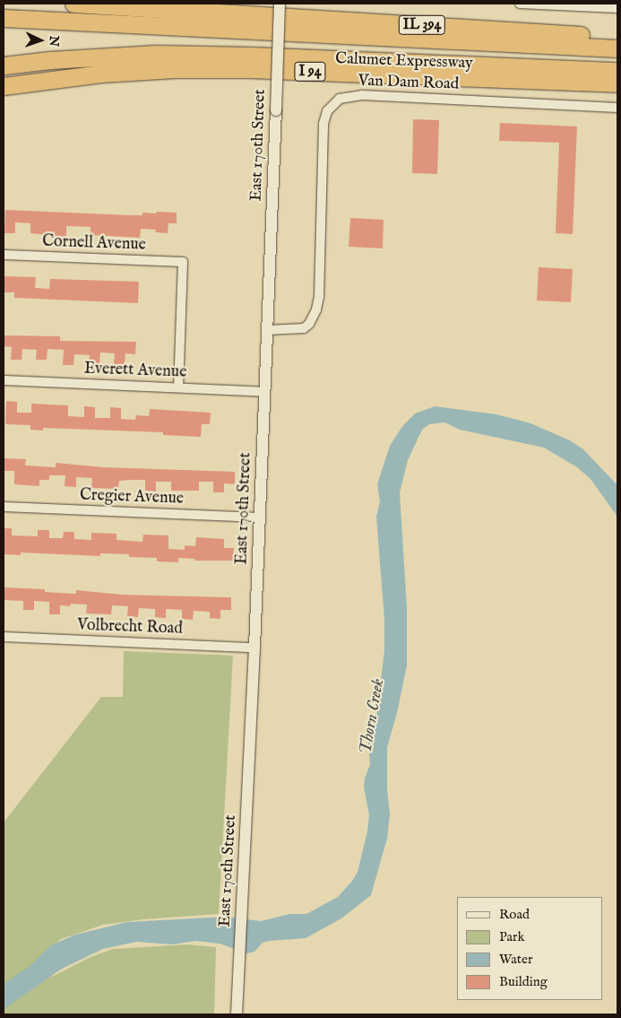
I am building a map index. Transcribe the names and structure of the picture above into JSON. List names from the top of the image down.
{
  "streets": {
    "highway": ["IL 394", "Calumet Expressway", "I 94"],
    "street": [
      "Van Dam Road",
      "East 170th Street",
      "Cornell Avenue",
      "Everett Avenue",
      "Cregier Avenue",
      "Volbrecht Road"
    ]
  },
  "crossings": [
    ["Van Dam Road", "East 170th Street"],
    ["East 170th Street", "Everett Avenue"],
    ["East 170th Street", "Cregier Avenue"],
    ["East 170th Street", "Volbrecht Road"],
    ["Cornell Avenue", "Everett Avenue"]
  ],
  "water": ["Thorn Creek"],
  "legend": [
    "Road",
    "Park",
    "Water",
    "Building"
  ],
  "north": "right"
}
